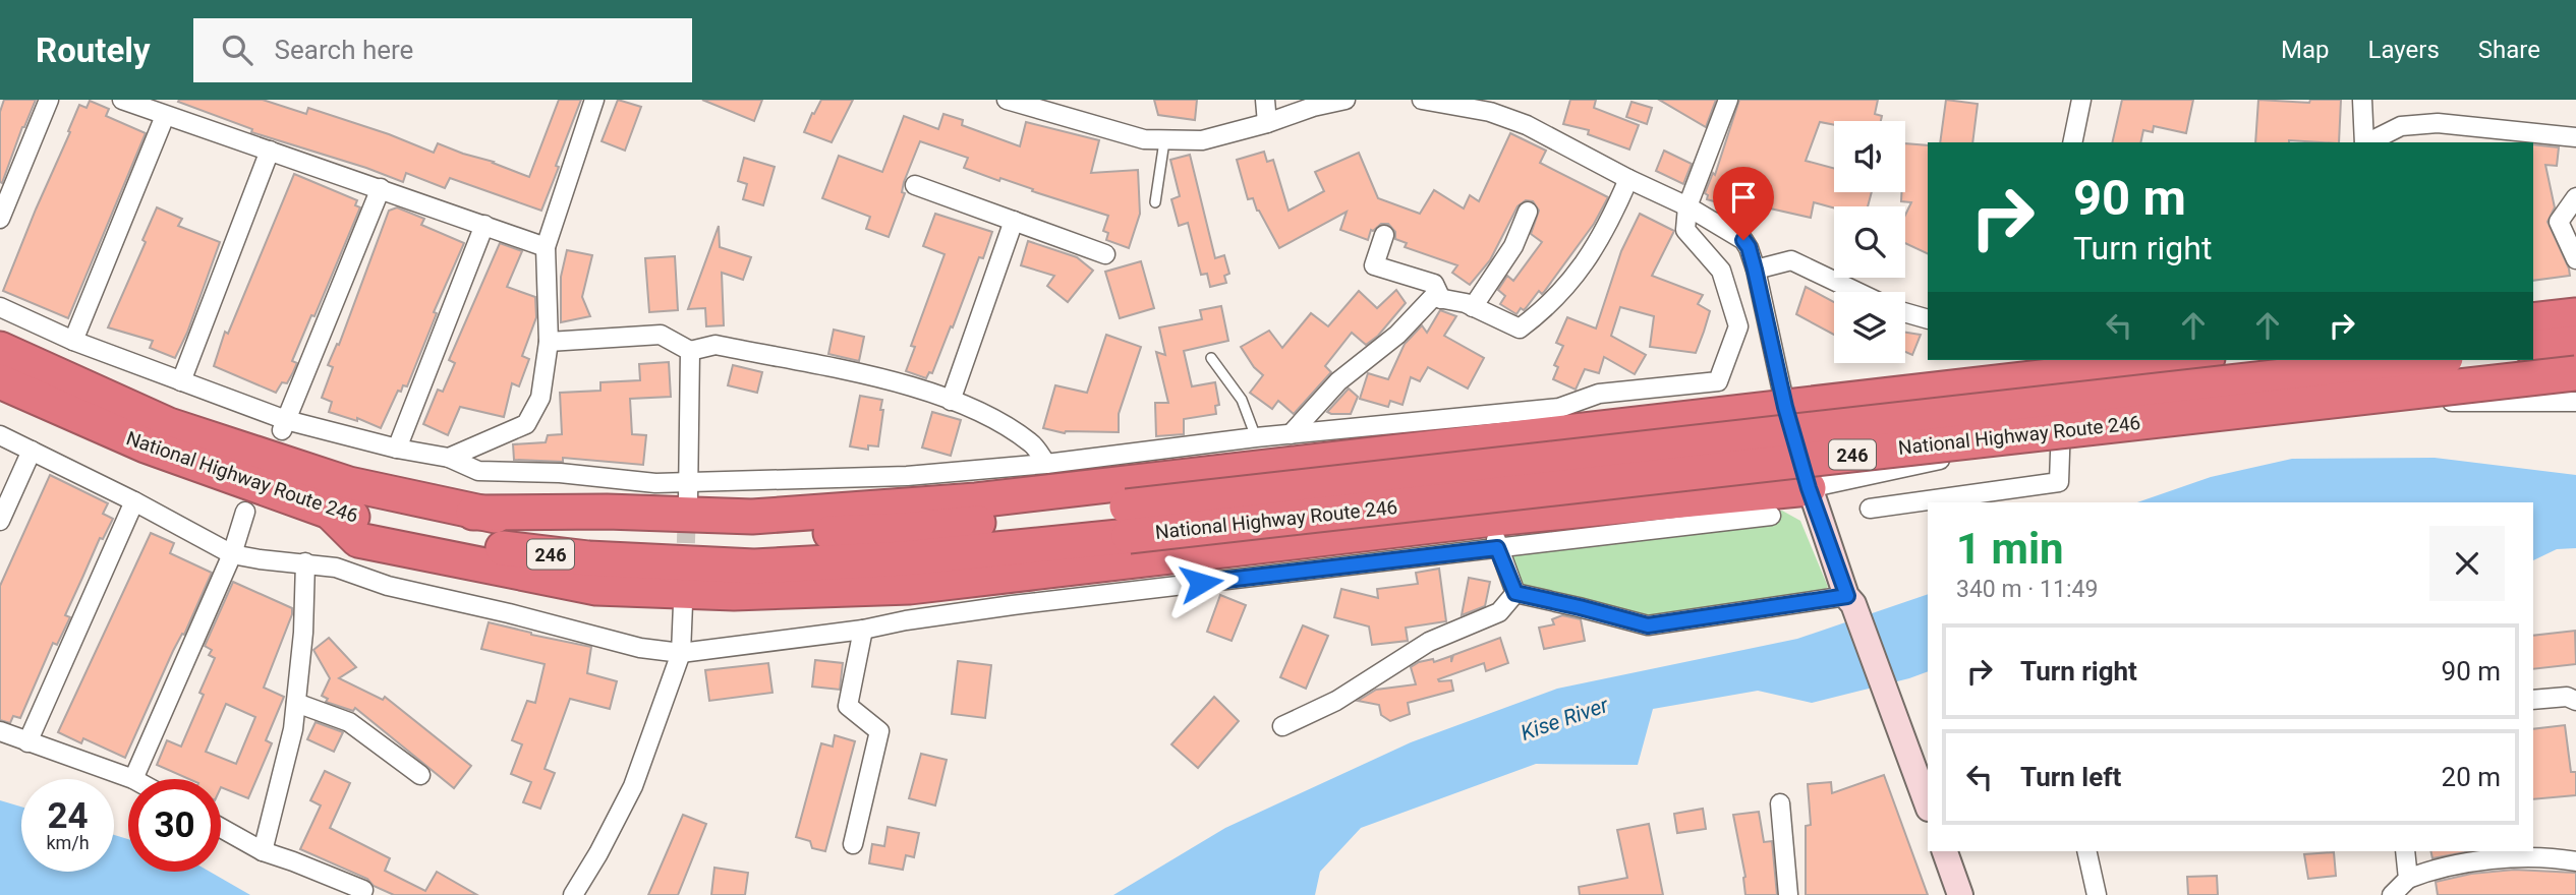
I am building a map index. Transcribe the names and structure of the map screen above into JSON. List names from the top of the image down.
{
  "streets": {
    "highway": ["National Highway Route 246", "246"]
  },
  "water": ["Kise River"],
  "page": {
    "header": "Routely",
    "search": "Search here",
    "nav": ["Map", "Layers", "Share"],
    "turn": ["90 m", "Turn right"],
    "heading": ["1 min", "340 m · 11:49"],
    "list": [
      {
        "name": "Turn right",
        "value": "90 m"
      },
      {
        "name": "Turn left",
        "value": "20 m"
      }
    ],
    "speed": "24 km/h",
    "limit": "30"
  }
}
